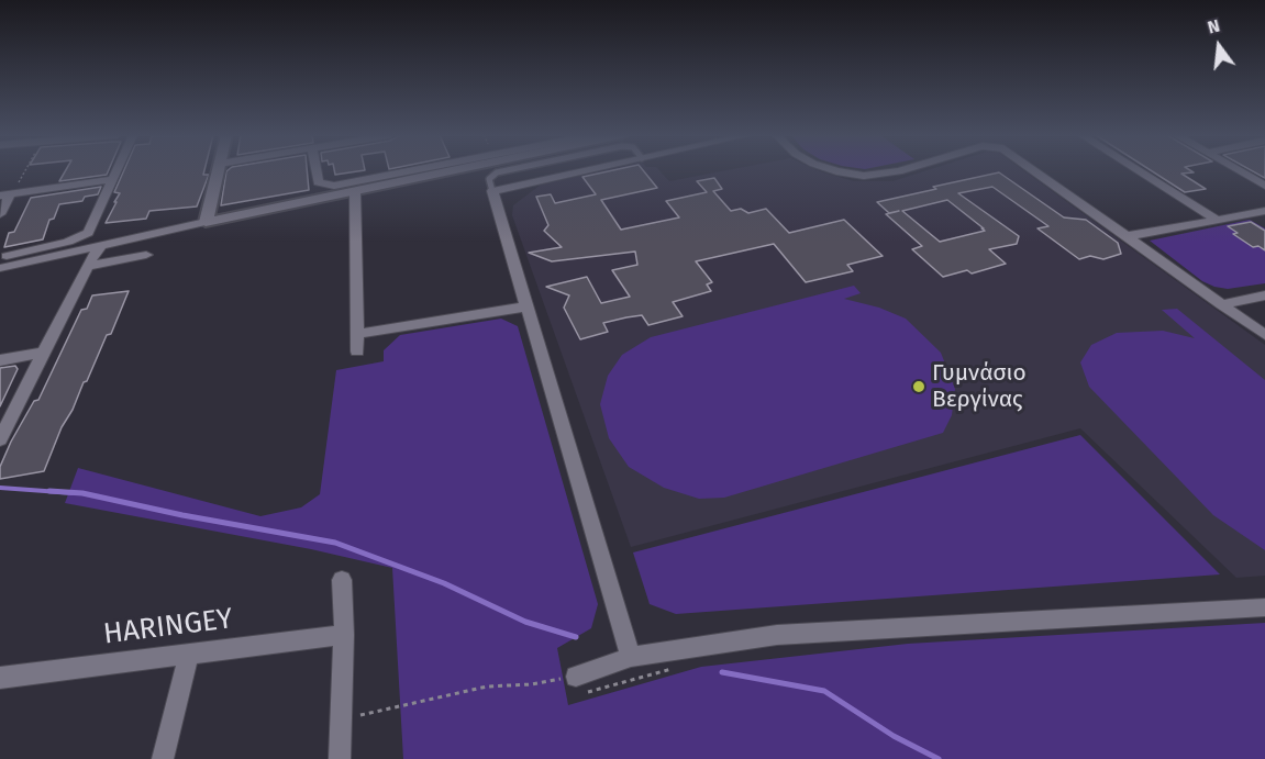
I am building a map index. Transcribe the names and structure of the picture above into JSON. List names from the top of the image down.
{
  "streets": {
    "street": ["HARINGEY"]
  },
  "places": ["Γυμνάσιο Βεργίνας"],
  "north": "top"
}
